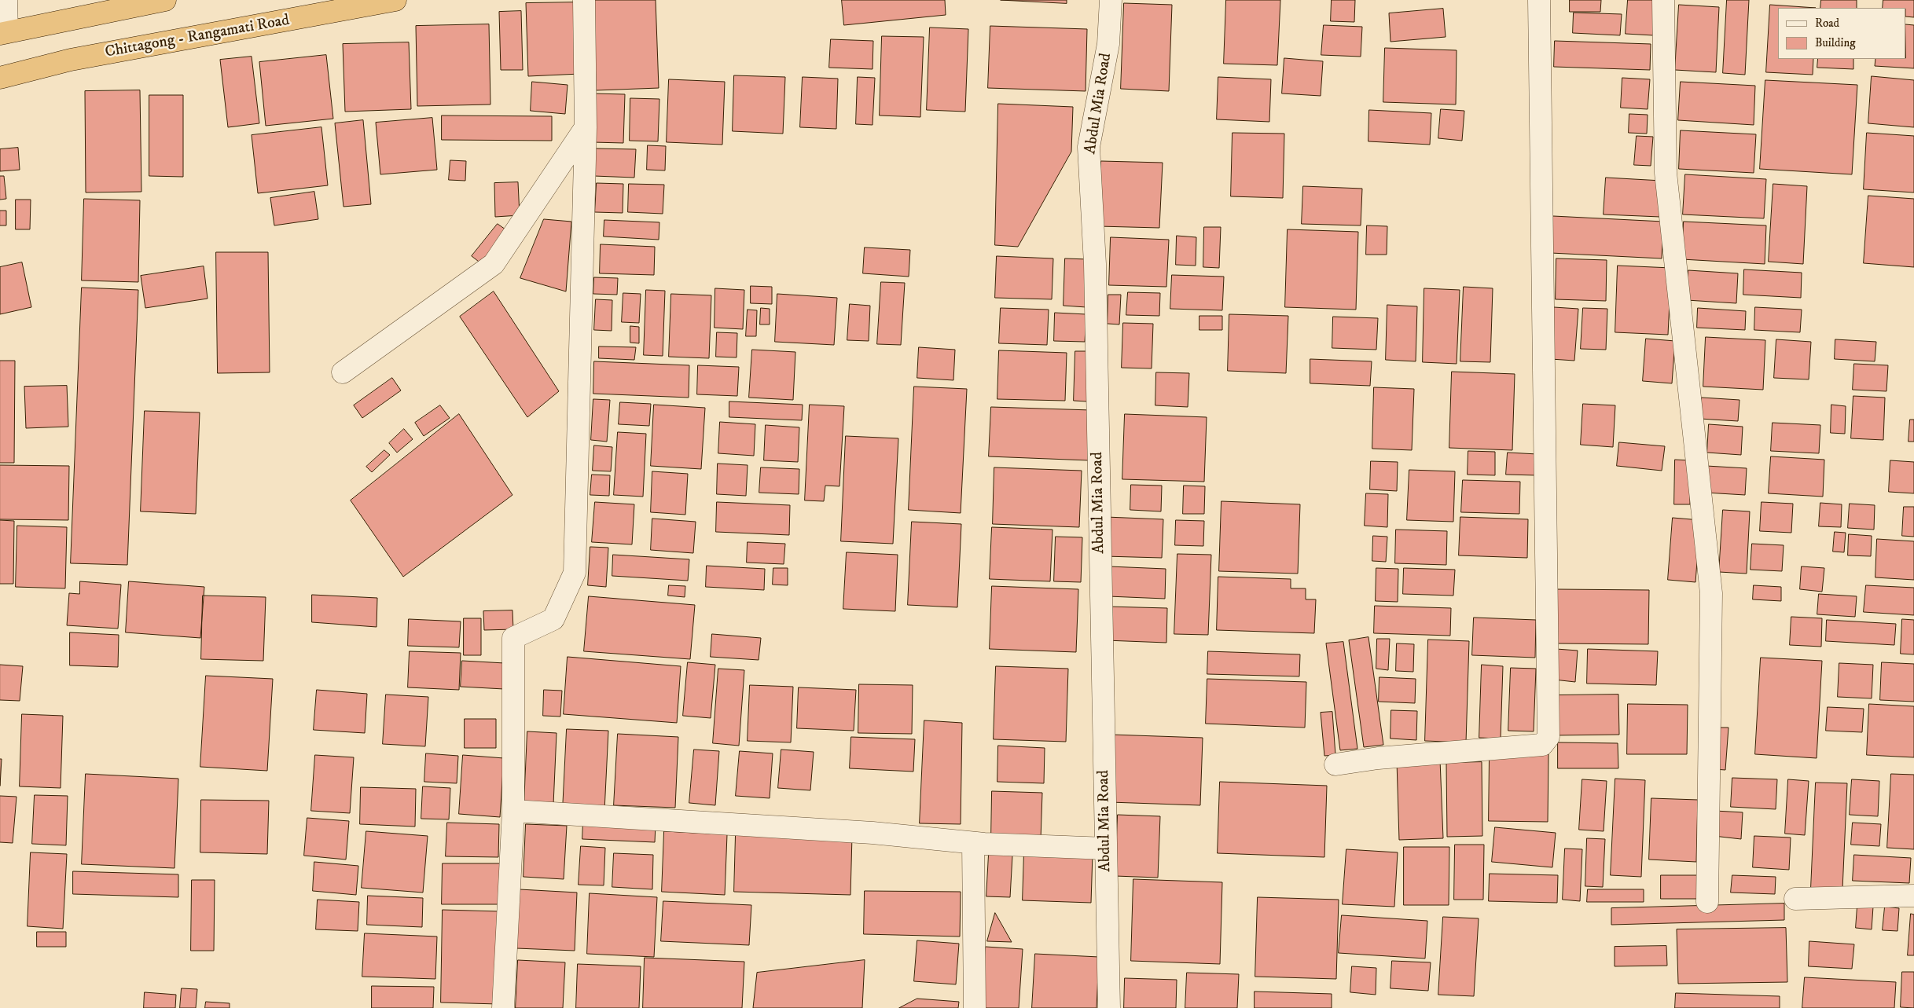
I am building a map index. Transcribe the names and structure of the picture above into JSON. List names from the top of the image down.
{
  "streets": {
    "highway": ["Chittagong - Rangamati Road"],
    "street": ["Abdul Mia Road"]
  },
  "legend": ["Road", "Building"]
}
